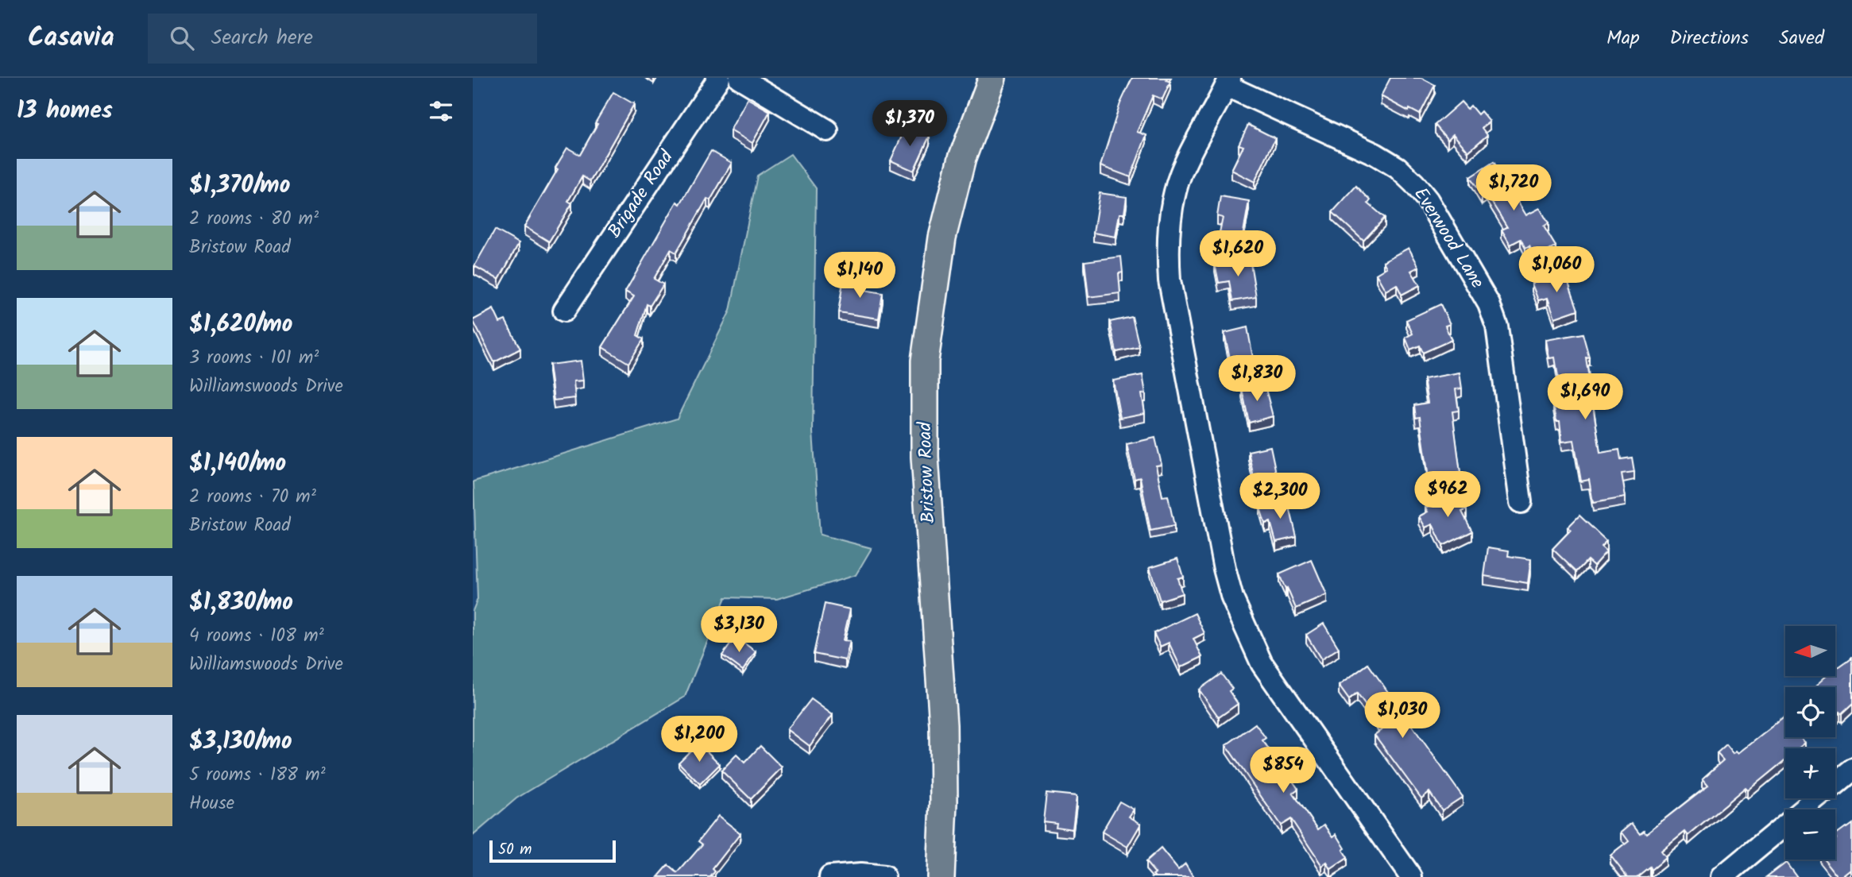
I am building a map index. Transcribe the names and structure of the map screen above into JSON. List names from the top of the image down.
{
  "streets": {
    "main road": ["Bristow Road"],
    "street": ["Brigade Road", "Everwood Lane"]
  },
  "scale_bar": "50 m",
  "north": "left",
  "page": {
    "header": "Casavia",
    "search": "Search here",
    "nav": ["Map", "Directions", "Saved"],
    "heading": "13 homes",
    "price": [
      "$1,370",
      "$1,720",
      "$1,620",
      "$1,060",
      "$1,140",
      "$1,830",
      "$1,690",
      "$962",
      "$2,300",
      "$3,130",
      "$1,030",
      "$1,200",
      "$854"
    ],
    "list": [
      {
        "name": "$1,370/mo",
        "note": "2 rooms · 80 m² · Bristow Road"
      },
      {
        "name": "$1,620/mo",
        "note": "3 rooms · 101 m² · Williamswoods Drive"
      },
      {
        "name": "$1,140/mo",
        "note": "2 rooms · 70 m² · Bristow Road"
      },
      {
        "name": "$1,830/mo",
        "note": "4 rooms · 108 m² · Williamswoods Drive"
      },
      {
        "name": "$3,130/mo",
        "note": "5 rooms · 188 m² · House"
      }
    ],
    "map_buttons": ["+", "−"],
    "scale": "50 m"
  }
}
